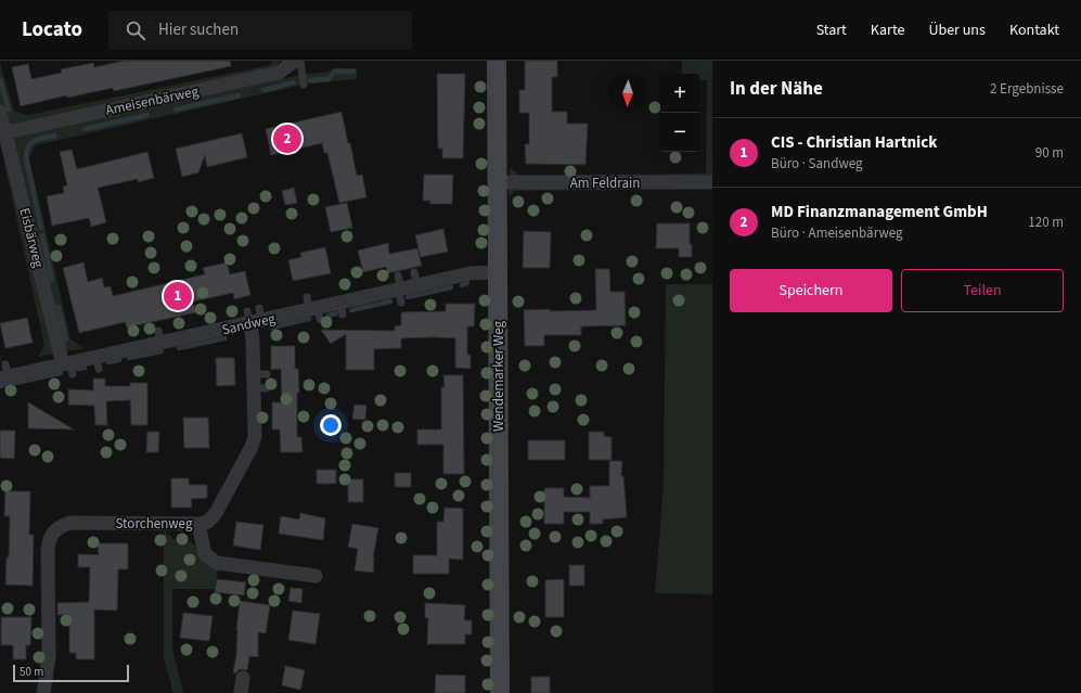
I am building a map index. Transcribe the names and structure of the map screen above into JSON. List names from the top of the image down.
{
  "streets": {
    "street": [
      "Ameisenbärweg",
      "Am Feldrain",
      "Eisbärweg",
      "Sandweg",
      "Wendemarker Weg",
      "Storchenweg"
    ]
  },
  "crossings": [
    ["Ameisenbärweg", "Eisbärweg"],
    ["Am Feldrain", "Wendemarker Weg"],
    ["Eisbärweg", "Sandweg"],
    ["Sandweg", "Wendemarker Weg"],
    ["Sandweg", "Storchenweg"]
  ],
  "scale_bar": "50 m",
  "north": "bottom",
  "page": {
    "header": "Locato",
    "search": "Hier suchen",
    "nav": [
      "Start",
      "Karte",
      "Über uns",
      "Kontakt"
    ],
    "heading": ["In der Nähe", "2 Ergebnisse"],
    "map_buttons": ["+", "−"],
    "list": [
      {
        "mark": "1",
        "name": "CIS - Christian Hartnick",
        "note": "Büro · Sandweg",
        "value": "90 m"
      },
      {
        "mark": "2",
        "name": "MD Finanzmanagement GmbH",
        "note": "Büro · Ameisenbärweg",
        "value": "120 m"
      }
    ],
    "pins": ["2", "1"],
    "buttons": ["Speichern", "Teilen"],
    "scale": "50 m"
  }
}
